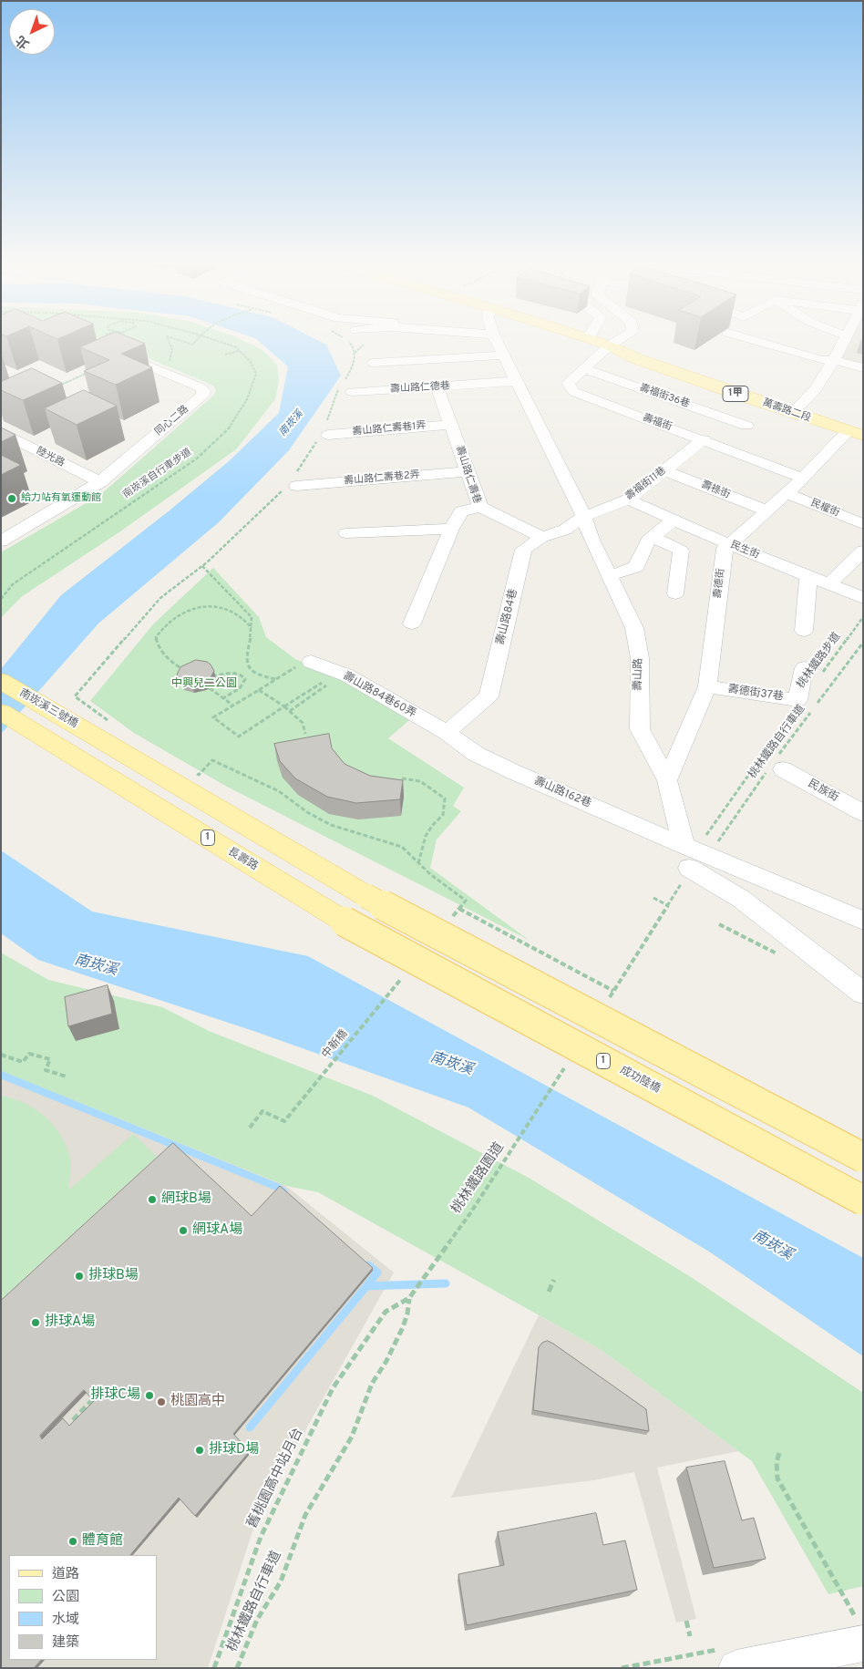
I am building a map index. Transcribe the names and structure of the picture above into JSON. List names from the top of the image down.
{
  "streets": {
    "main road": [
      "1甲",
      "萬壽路二段",
      "南崁溪三號橋",
      "1",
      "長壽路",
      "成功陸橋"
    ],
    "street": [
      "壽山路仁德巷",
      "壽福街36巷",
      "同心二路",
      "壽福街",
      "壽山路仁壽巷1弄",
      "陸光路",
      "壽山路仁壽巷",
      "壽山路仁壽巷2弄",
      "壽福街11巷",
      "壽祿街",
      "民權街",
      "民生街",
      "壽德街",
      "壽山路84巷",
      "壽山路",
      "壽德街37巷",
      "壽山路84巷60弄",
      "民族街",
      "壽山路162巷"
    ],
    "path": [
      "南崁溪自行車步道",
      "桃林鐵路步道",
      "桃林鐵路自行車道",
      "中新橋",
      "桃林鐵路園道",
      "舊桃園高中站月台"
    ]
  },
  "crossings": [
    ["壽山路仁德巷", "壽山路仁壽巷"],
    ["壽山路仁德巷", "壽山路"],
    ["壽福街36巷", "壽福街"],
    ["萬壽路二段", "壽福街"],
    ["同心二路", "陸光路"],
    ["壽福街", "壽福街11巷"],
    ["壽山路仁壽巷1弄", "壽山路仁壽巷"],
    ["壽山路仁壽巷", "壽山路仁壽巷2弄"],
    ["壽福街11巷", "壽祿街"],
    ["壽福街11巷", "民生街"],
    ["壽福街11巷", "壽山路84巷"],
    ["壽福街11巷", "壽山路"],
    ["民生街", "壽德街"],
    ["壽德街", "壽山路"],
    ["壽德街", "壽德街37巷"],
    ["壽山路84巷", "壽山路"],
    ["壽山路84巷", "壽山路84巷60弄"],
    ["壽山路84巷", "壽山路162巷"],
    ["桃林鐵路步道", "壽德街37巷"],
    ["壽山路", "桃林鐵路自行車道"],
    ["壽山路", "壽山路162巷"],
    ["壽山路84巷60弄", "壽山路162巷"],
    ["桃林鐵路自行車道", "民族街"],
    ["桃林鐵路自行車道", "壽山路162巷"],
    ["桃林鐵路自行車道", "桃林鐵路園道"],
    ["桃林鐵路自行車道", "舊桃園高中站月台"],
    ["長壽路", "成功陸橋"],
    ["桃林鐵路園道", "舊桃園高中站月台"]
  ],
  "water": ["南崁溪"],
  "parks": ["中興兒二公園"],
  "places": [
    "給力站有氧運動館",
    "網球B場",
    "網球A場",
    "排球B場",
    "排球A場",
    "排球C場",
    "桃園高中",
    "排球D場",
    "體育館"
  ],
  "legend": [
    "道路",
    "公園",
    "水域",
    "建築"
  ],
  "north": "bottom left"
}
